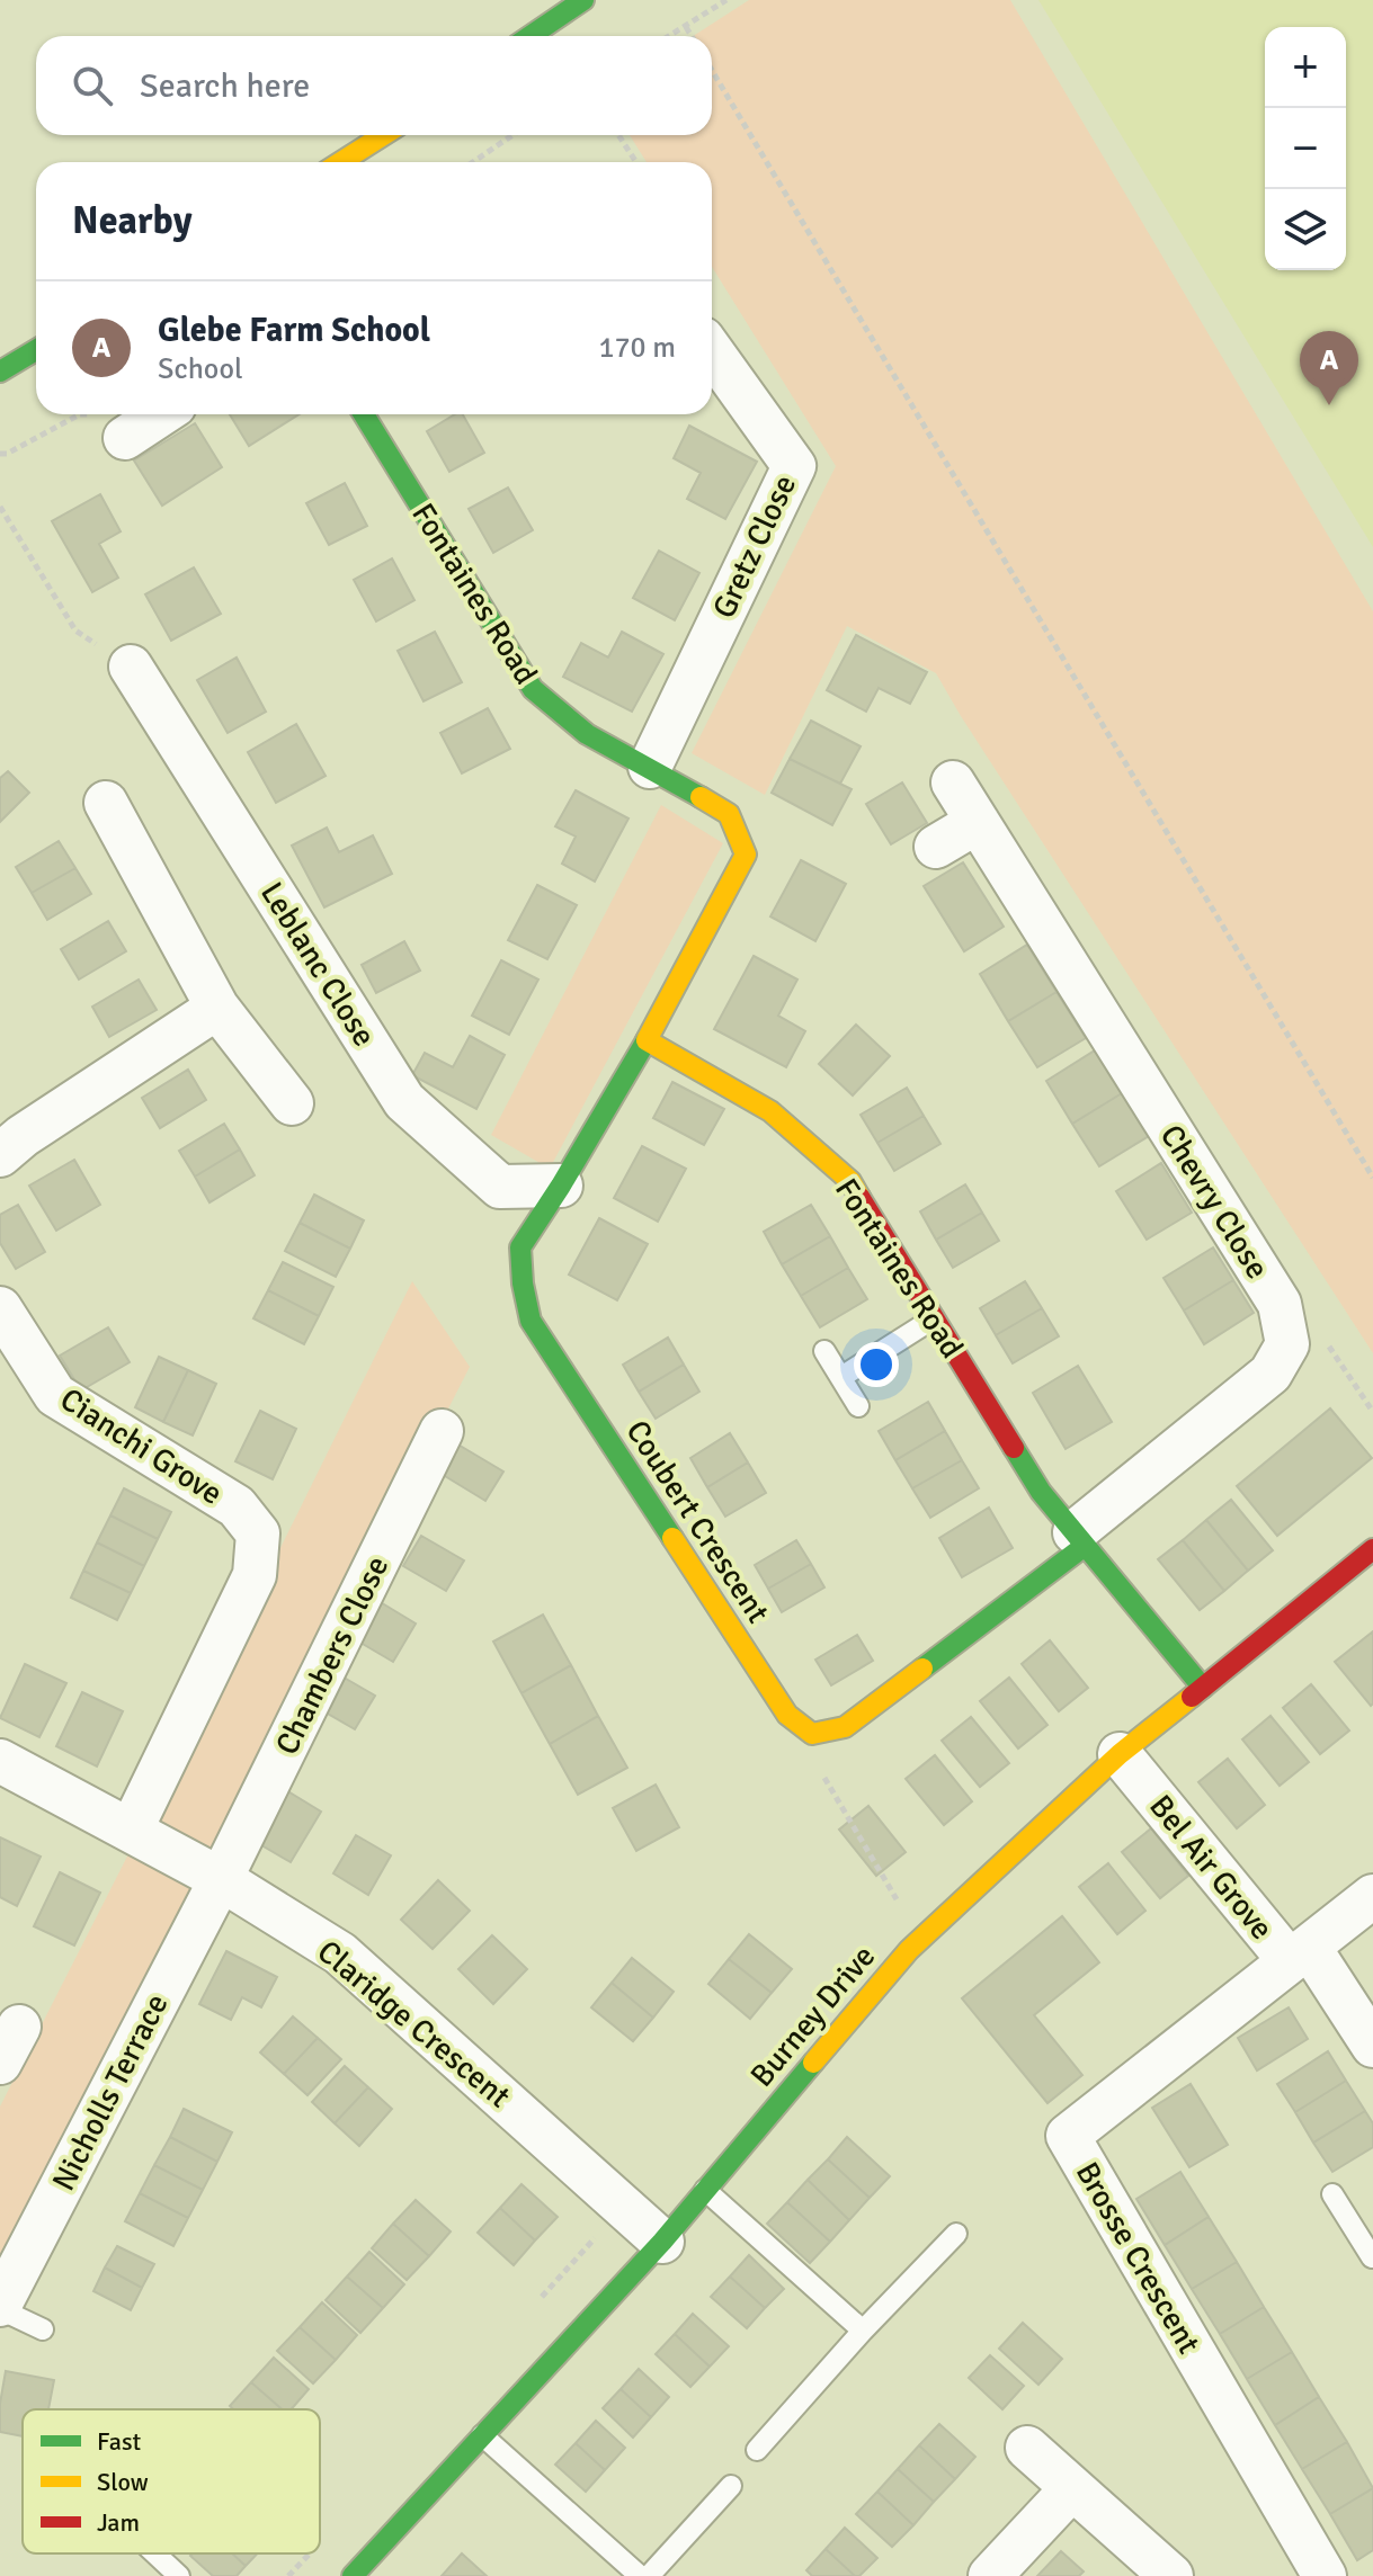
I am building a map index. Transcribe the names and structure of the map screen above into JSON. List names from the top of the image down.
{
  "streets": {
    "street": [
      "Gretz Close",
      "Fontaines Road",
      "Leblanc Close",
      "Chevry Close",
      "Cianchi Grove",
      "Coubert Crescent",
      "Chambers Close",
      "Bel Air Grove",
      "Burney Drive",
      "Claridge Crescent",
      "Nicholls Terrace",
      "Brosse Crescent"
    ]
  },
  "crossings": [
    ["Gretz Close", "Fontaines Road"],
    ["Fontaines Road", "Coubert Crescent"],
    ["Fontaines Road", "Burney Drive"],
    ["Leblanc Close", "Coubert Crescent"],
    ["Cianchi Grove", "Claridge Crescent"],
    ["Chambers Close", "Claridge Crescent"],
    ["Chambers Close", "Nicholls Terrace"],
    ["Bel Air Grove", "Burney Drive"],
    ["Bel Air Grove", "Brosse Crescent"],
    ["Burney Drive", "Claridge Crescent"],
    ["Claridge Crescent", "Nicholls Terrace"]
  ],
  "legend": ["Fast", "Slow", "Jam"],
  "page": {
    "map_buttons": ["+", "−"],
    "search": "Search here",
    "heading": "Nearby",
    "list": [
      {
        "mark": "A",
        "name": "Glebe Farm School",
        "note": "School",
        "value": "170 m"
      }
    ],
    "pins": "A"
  }
}
